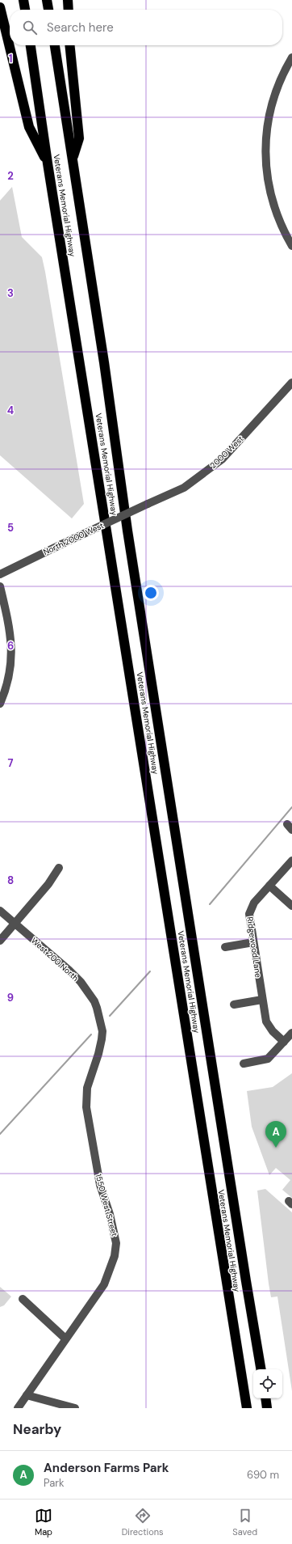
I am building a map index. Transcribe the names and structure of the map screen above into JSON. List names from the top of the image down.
{
  "streets": {
    "highway": ["Veterans Memorial Highway"],
    "street": [
      "2000 West",
      "North 2000 West",
      "Ridgewood Lane",
      "West 200 North",
      "1550 West Street"
    ]
  },
  "crossings": [
    ["2000 West", "North 2000 West"],
    ["West 200 North", "1550 West Street"]
  ],
  "page": {
    "search": "Search here",
    "pins": "A",
    "heading": "Nearby",
    "list": [
      {
        "mark": "A",
        "name": "Anderson Farms Park",
        "note": "Park",
        "value": "690 m"
      }
    ],
    "nav": ["Map", "Directions", "Saved"]
  },
  "grid": {
    "rows": [
      "1",
      "2",
      "3",
      "4",
      "5",
      "6",
      "7",
      "8",
      "9"
    ]
  }
}
